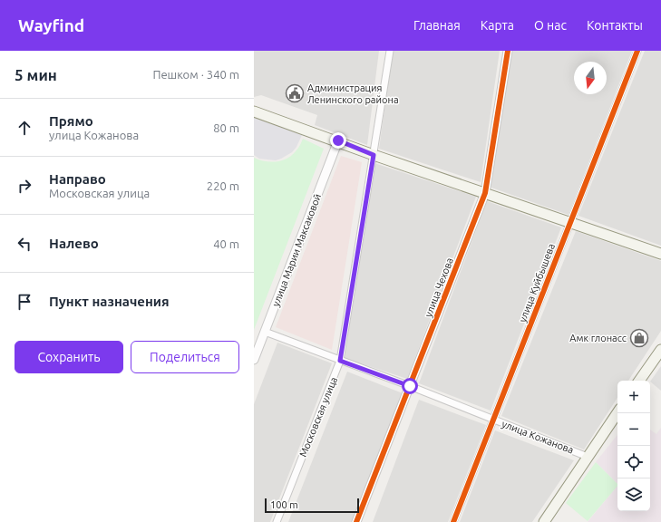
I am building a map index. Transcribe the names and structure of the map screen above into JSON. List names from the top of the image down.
{
  "streets": {
    "street": [
      "улица Марии Максаковой",
      "улица Куйбышева",
      "улица Чехова",
      "Московская улица",
      "улица Кожанова"
    ]
  },
  "crossings": [
    ["улица Марии Максаковой", "улица Кожанова"],
    ["улица Куйбышева", "улица Кожанова"],
    ["улица Чехова", "улица Кожанова"],
    ["Московская улица", "улица Кожанова"]
  ],
  "places": {
    "public building": ["Администрация Ленинского района"],
    "shop": ["Амк глонасс"]
  },
  "scale_bar": "100 m",
  "north": "bottom",
  "page": {
    "header": "Wayfind",
    "nav": [
      "Главная",
      "Карта",
      "О нас",
      "Контакты"
    ],
    "heading": ["5 мин", "Пешком · 340 m"],
    "list": [
      ["Прямо", "улица Кожанова", "80 m"],
      ["Направо", "Московская улица", "220 m"],
      ["Налево", "40 m"],
      "Пункт назначения"
    ],
    "buttons": ["Сохранить", "Поделиться"],
    "map_buttons": ["+", "−"],
    "scale": "100 m"
  }
}
